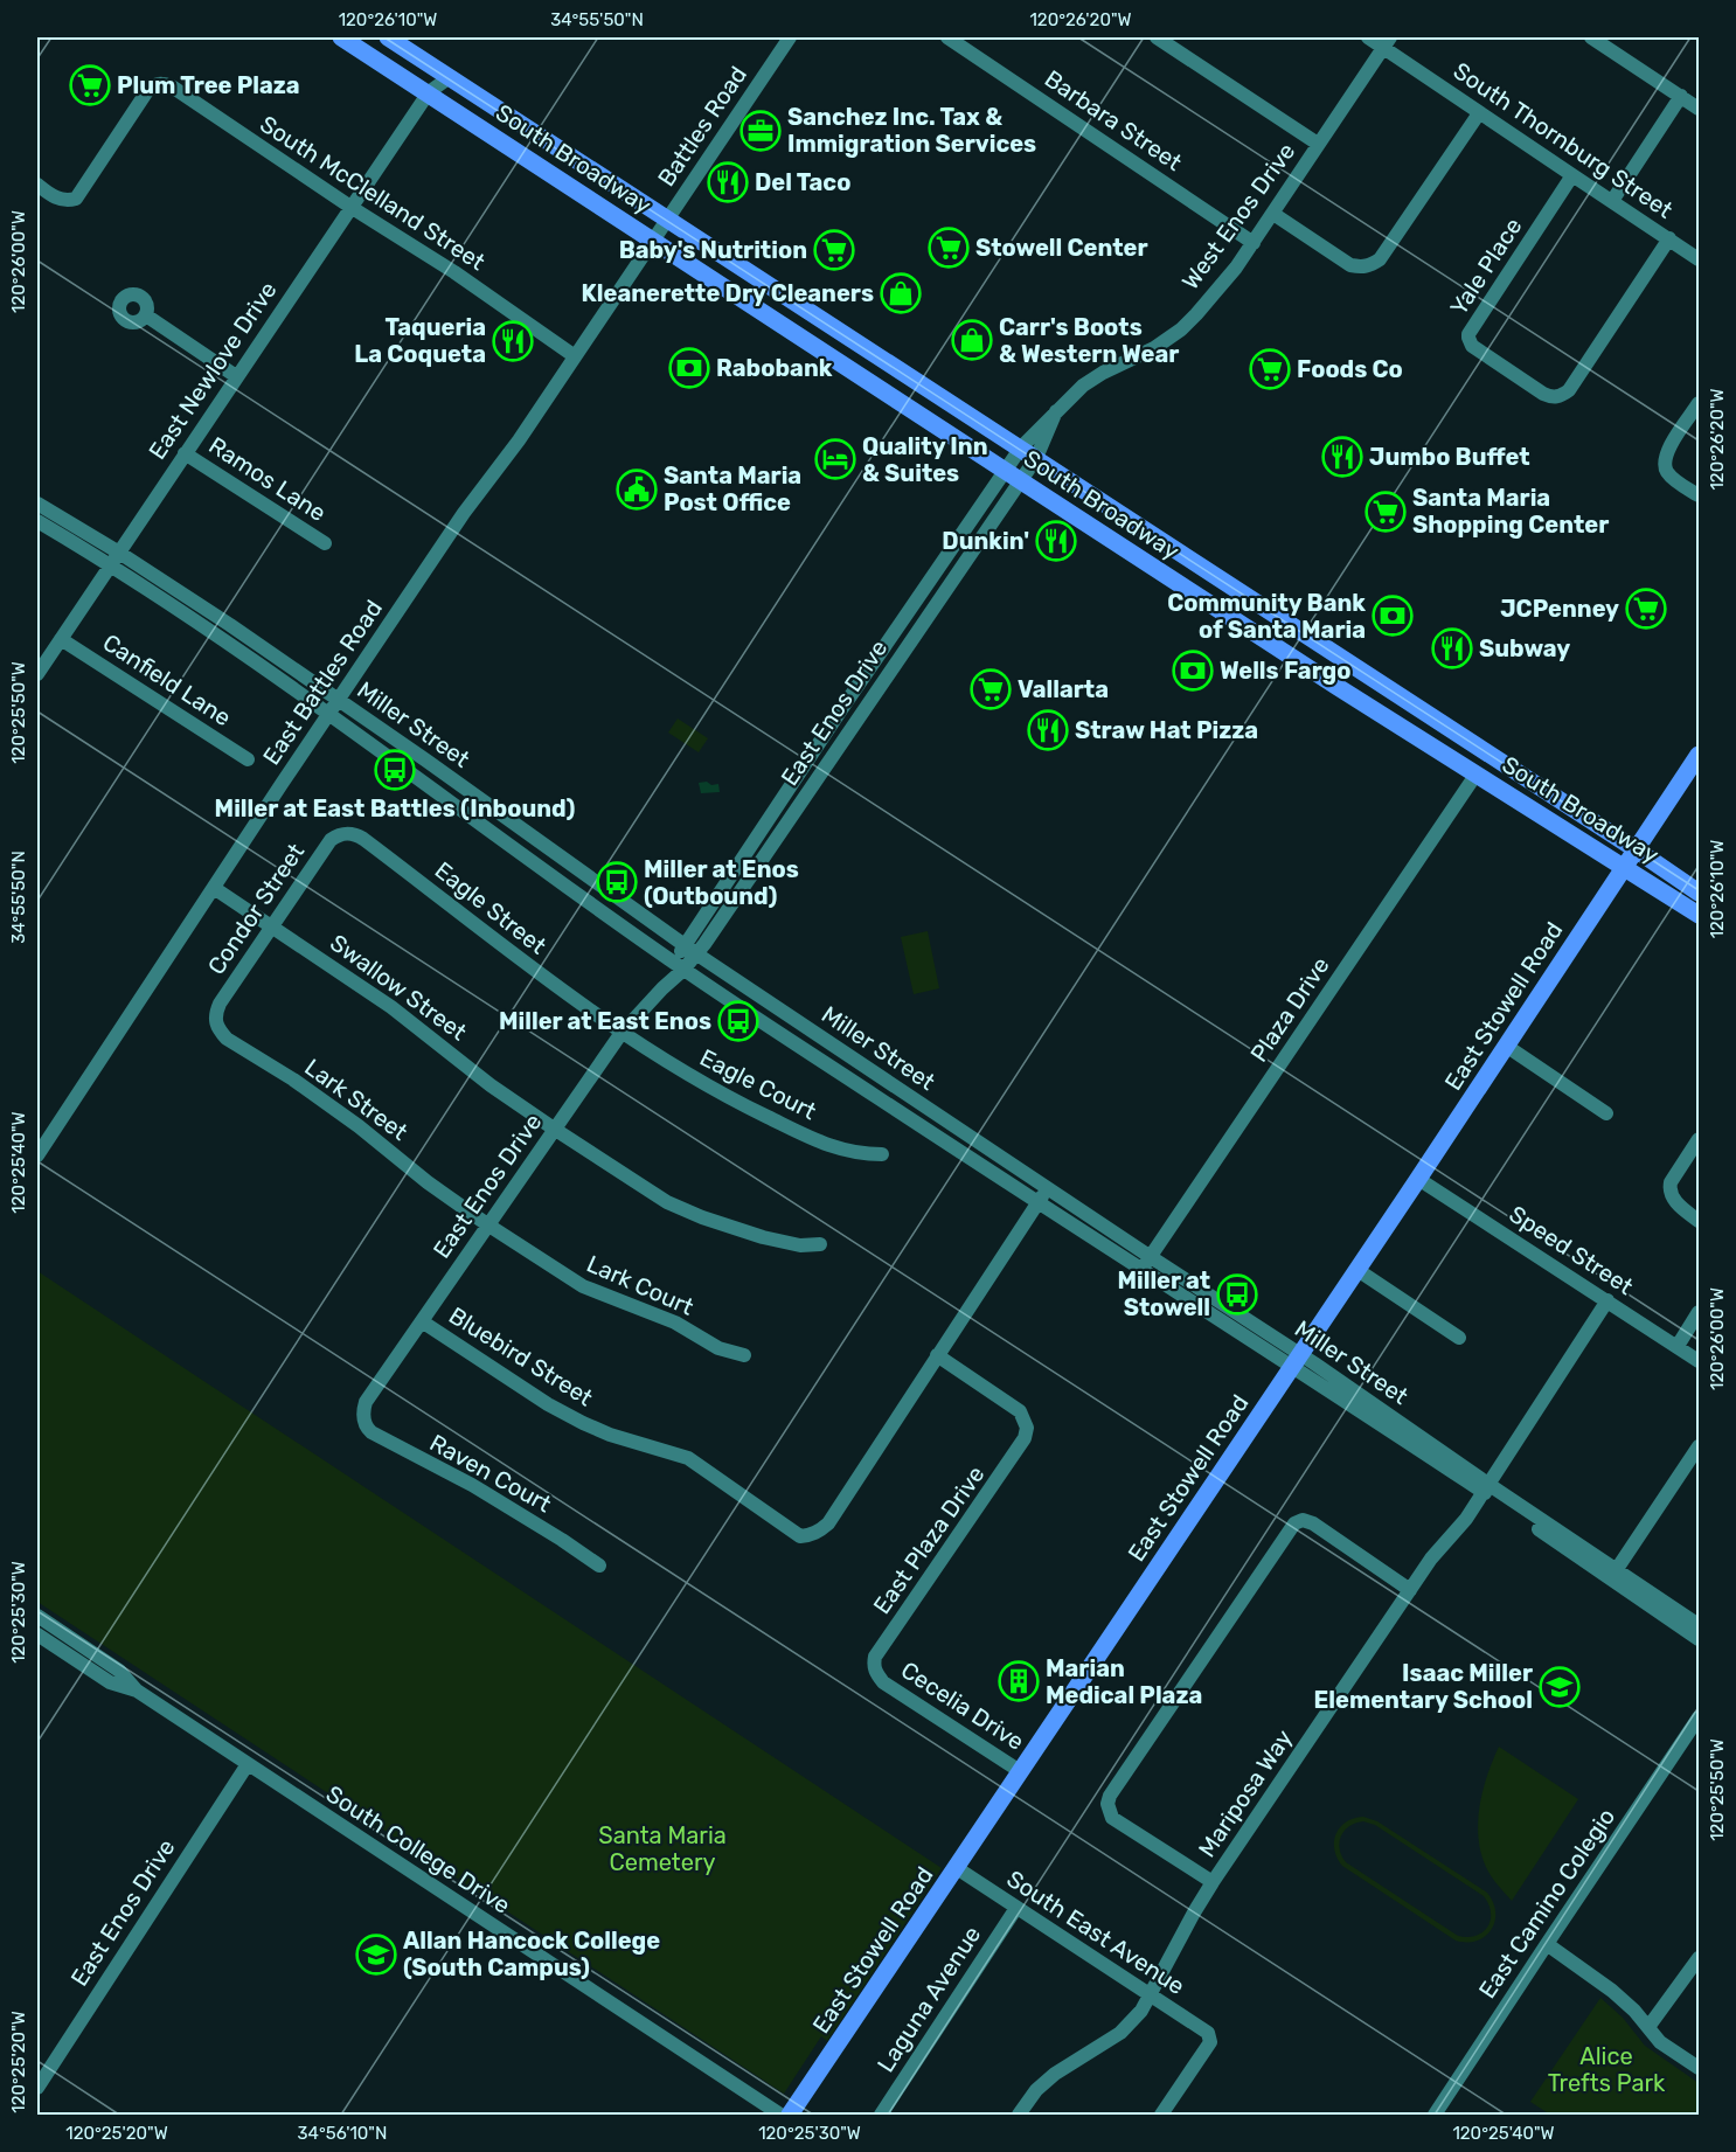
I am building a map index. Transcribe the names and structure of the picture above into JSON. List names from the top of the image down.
{
  "streets": {
    "main road": ["South Broadway", "East Stowell Road"],
    "street": [
      "Barbara Street",
      "Battles Road",
      "South Thornburg Street",
      "South McClelland Street",
      "West Enos Drive",
      "Yale Place",
      "East Newlove Drive",
      "Ramos Lane",
      "Canfield Lane",
      "East Battles Road",
      "East Enos Drive",
      "Miller Street",
      "Eagle Street",
      "Condor Street",
      "Swallow Street",
      "Plaza Drive",
      "Eagle Court",
      "Lark Street",
      "Speed Street",
      "Lark Court",
      "Bluebird Street",
      "Raven Court",
      "East Plaza Drive",
      "Cecelia Drive",
      "Mariposa Way",
      "South College Drive",
      "East Camino Colegio",
      "South East Avenue",
      "Laguna Avenue"
    ]
  },
  "crossings": [
    ["Barbara Street", "West Enos Drive"],
    ["Battles Road", "South Broadway"],
    ["Battles Road", "East Battles Road"],
    ["South Thornburg Street", "West Enos Drive"],
    ["South Thornburg Street", "Yale Place"],
    ["South Broadway", "West Enos Drive"],
    ["South Broadway", "East Newlove Drive"],
    ["South Broadway", "East Battles Road"],
    ["South Broadway", "East Enos Drive"],
    ["South Broadway", "East Stowell Road"],
    ["South Broadway", "Plaza Drive"],
    ["South McClelland Street", "East Newlove Drive"],
    ["South McClelland Street", "East Battles Road"],
    ["West Enos Drive", "East Enos Drive"],
    ["East Newlove Drive", "Ramos Lane"],
    ["East Newlove Drive", "Canfield Lane"],
    ["East Newlove Drive", "Miller Street"],
    ["East Battles Road", "Miller Street"],
    ["East Battles Road", "Swallow Street"],
    ["East Enos Drive", "Miller Street"],
    ["East Enos Drive", "Eagle Street"],
    ["East Enos Drive", "Swallow Street"],
    ["East Enos Drive", "Eagle Court"],
    ["East Enos Drive", "Lark Street"],
    ["East Enos Drive", "Lark Court"],
    ["East Enos Drive", "Bluebird Street"],
    ["East Enos Drive", "Raven Court"],
    ["East Enos Drive", "South College Drive"],
    ["Miller Street", "East Stowell Road"],
    ["Miller Street", "Plaza Drive"],
    ["Miller Street", "Mariposa Way"],
    ["Eagle Street", "Condor Street"],
    ["Eagle Street", "Eagle Court"],
    ["Condor Street", "Swallow Street"],
    ["Condor Street", "Lark Street"],
    ["East Stowell Road", "Speed Street"],
    ["East Stowell Road", "Cecelia Drive"],
    ["East Stowell Road", "South East Avenue"],
    ["Lark Street", "Lark Court"],
    ["Speed Street", "Mariposa Way"],
    ["Bluebird Street", "East Plaza Drive"],
    ["East Plaza Drive", "Cecelia Drive"],
    ["Mariposa Way", "South East Avenue"],
    ["South East Avenue", "Laguna Avenue"]
  ],
  "parks": ["Santa Maria Cemetery", "Alice Trefts Park"],
  "places": {
    "supermarket": [
      "Plum Tree Plaza",
      "Stowell Center",
      "Baby's Nutrition",
      "Foods Co",
      "Santa Maria Shopping Center",
      "JCPenney",
      "Vallarta"
    ],
    "office": ["Sanchez Inc. Tax & Immigration Services"],
    "restaurant": [
      "Del Taco",
      "Taqueria La Coqueta",
      "Jumbo Buffet",
      "Dunkin'",
      "Subway",
      "Straw Hat Pizza"
    ],
    "shop": ["Kleanerette Dry Cleaners", "Carr's Boots & Western Wear"],
    "bank": ["Rabobank", "Community Bank of Santa Maria", "Wells Fargo"],
    "hotel": ["Quality Inn & Suites"],
    "public building": ["Santa Maria Post Office"],
    "bus stop": [
      "Miller at East Battles (Inbound)",
      "Miller at Enos (Outbound)",
      "Miller at East Enos",
      "Miller at Stowell"
    ],
    "building": ["Marian Medical Plaza"],
    "school or university": ["Isaac Miller Elementary School", "Allan Hancock College (South Campus)"]
  },
  "coordinates": [
    "120°26'10\"W",
    "34°55'50\"N",
    "120°26'20\"W",
    "120°26'00\"W",
    "120°25'50\"W",
    "120°25'40\"W",
    "120°25'30\"W",
    "120°25'20\"W",
    "34°56'10\"N"
  ]
}
